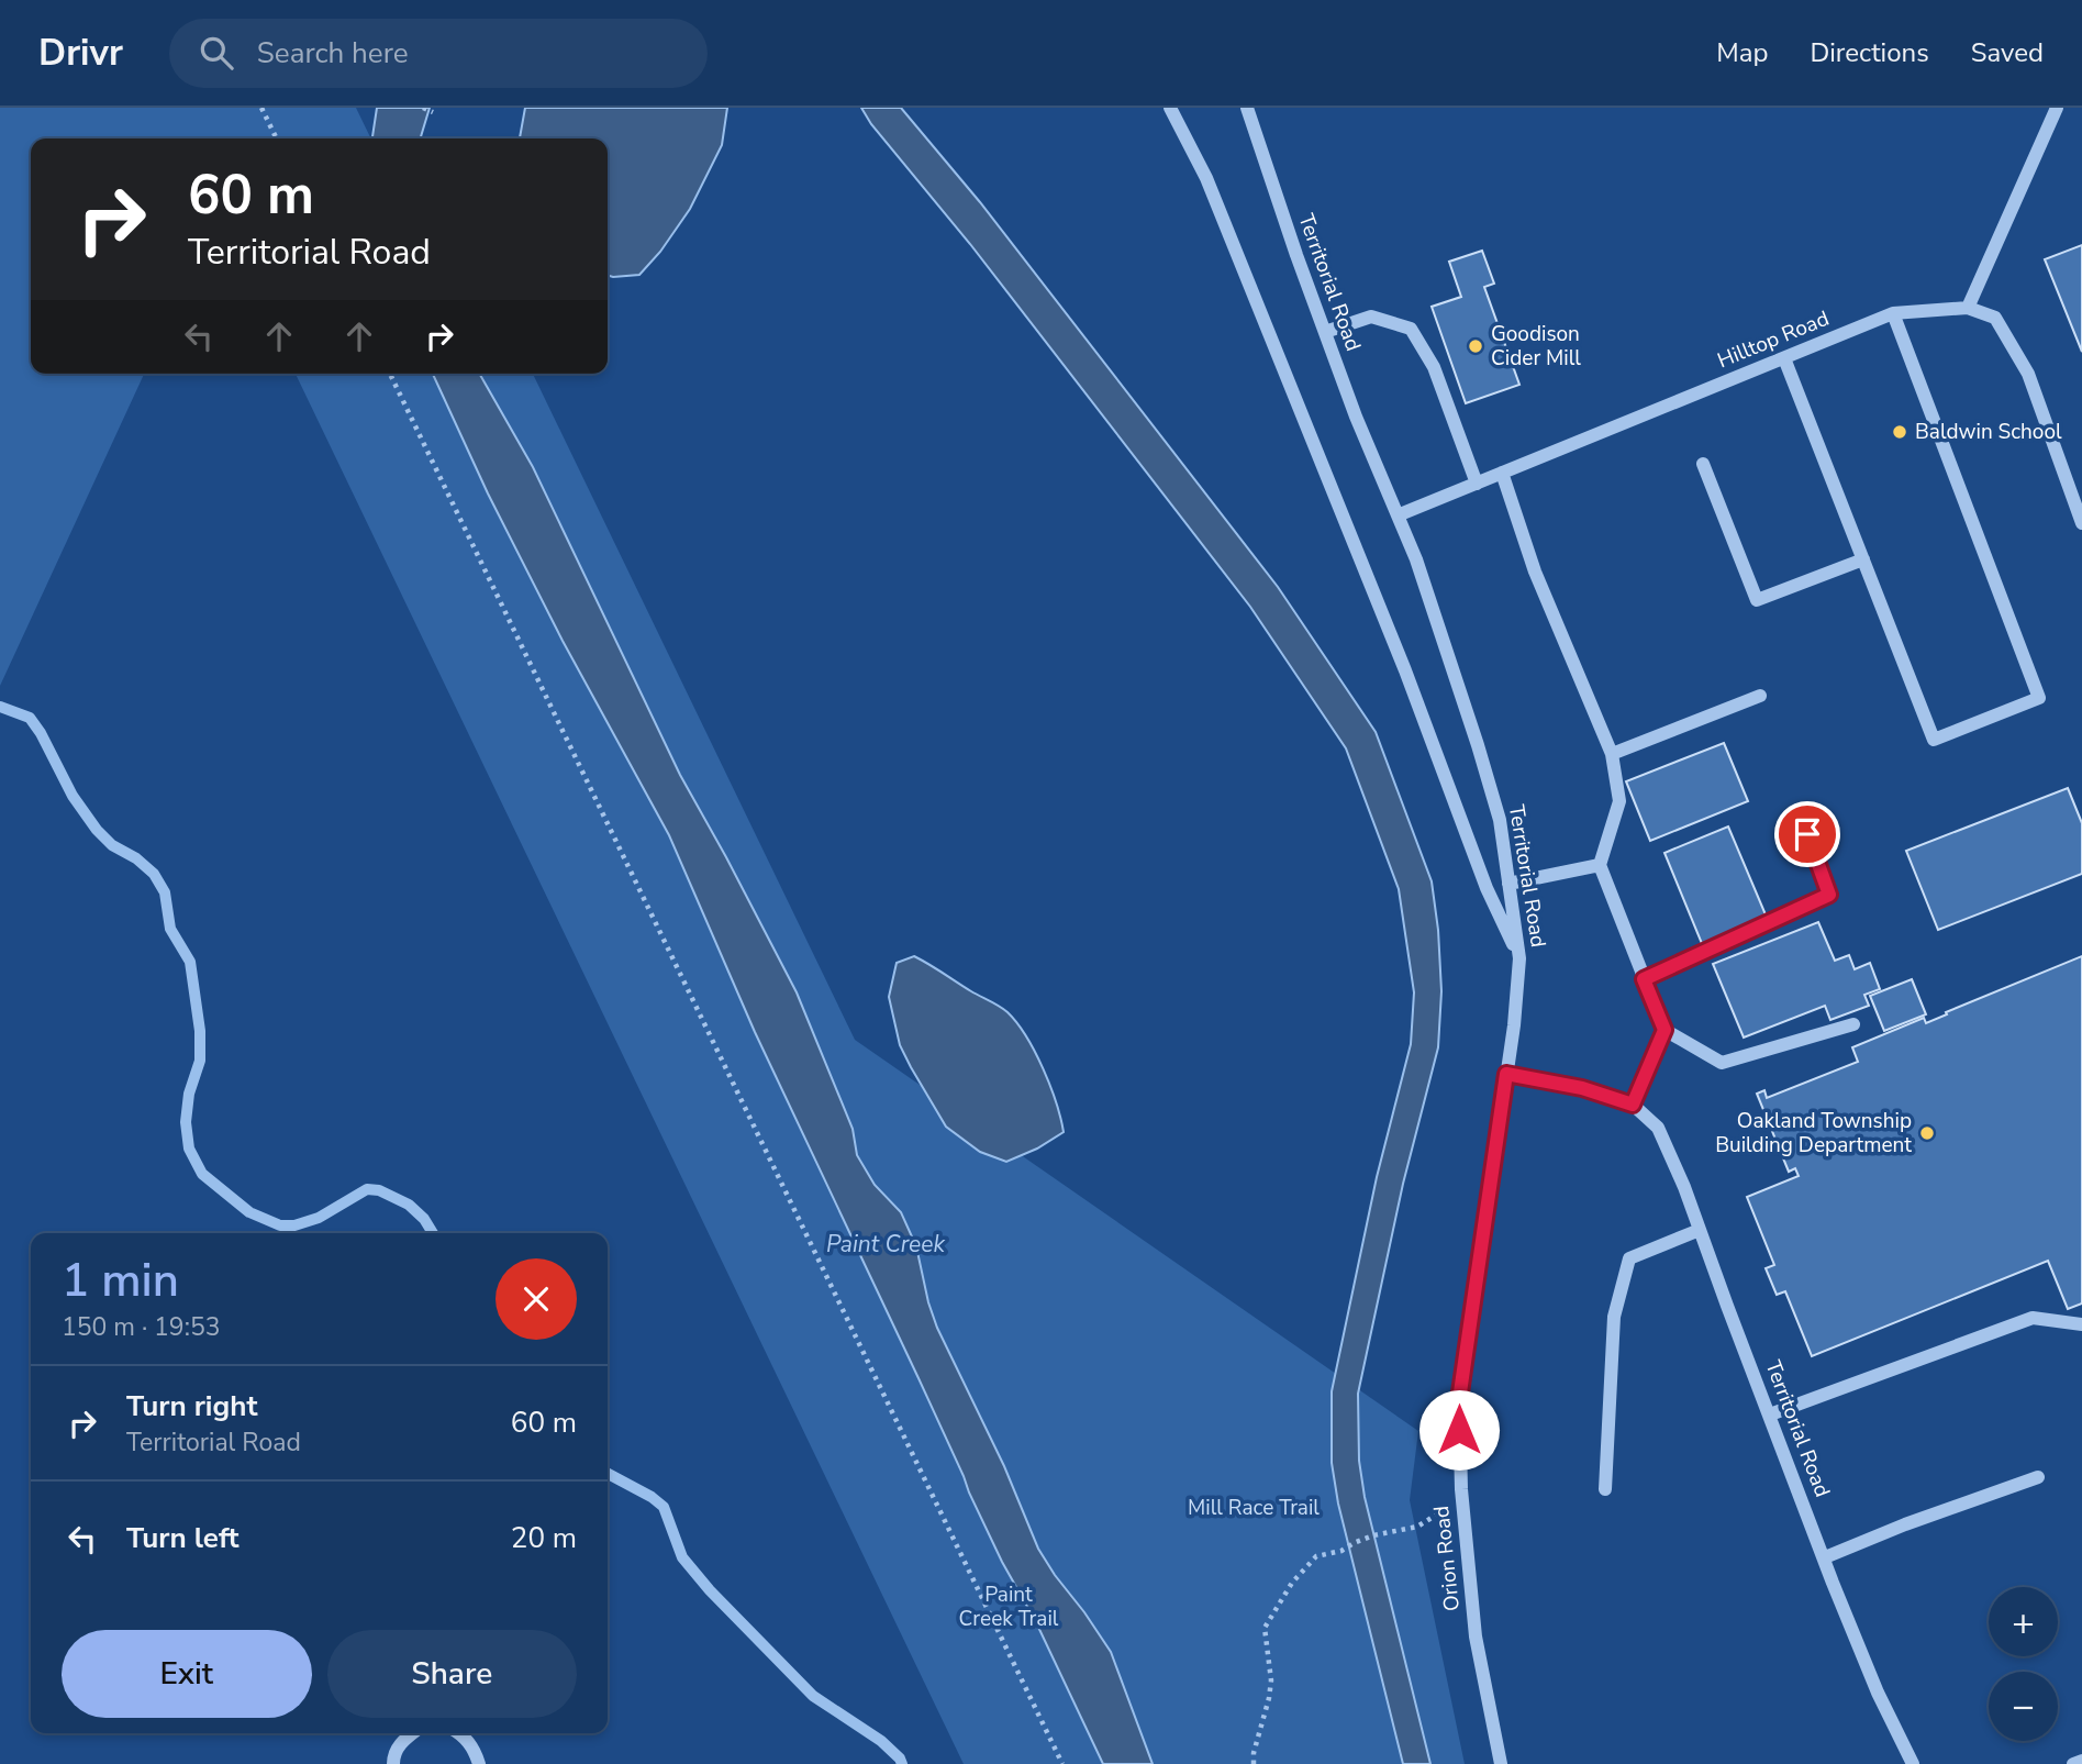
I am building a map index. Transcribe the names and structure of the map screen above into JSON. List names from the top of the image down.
{
  "streets": {
    "street": ["Territorial Road", "Hilltop Road", "Orion Road"]
  },
  "crossings": [
    ["Territorial Road", "Hilltop Road"],
    ["Territorial Road", "Orion Road"]
  ],
  "water": ["Paint Creek"],
  "parks": ["Mill Race Trail", "Paint Creek Trail"],
  "places": ["Goodison Cider Mill", "Baldwin School", "Oakland Township Building Department"],
  "page": {
    "header": "Drivr",
    "search": "Search here",
    "nav": ["Map", "Directions", "Saved"],
    "turn": ["60 m", "Territorial Road"],
    "heading": ["1 min", "150 m · 19:53"],
    "list": [
      {
        "name": "Turn right",
        "note": "Territorial Road",
        "value": "60 m"
      },
      {
        "name": "Turn left",
        "value": "20 m"
      }
    ],
    "map_buttons": ["+", "−"],
    "buttons": ["Exit", "Share"]
  }
}
